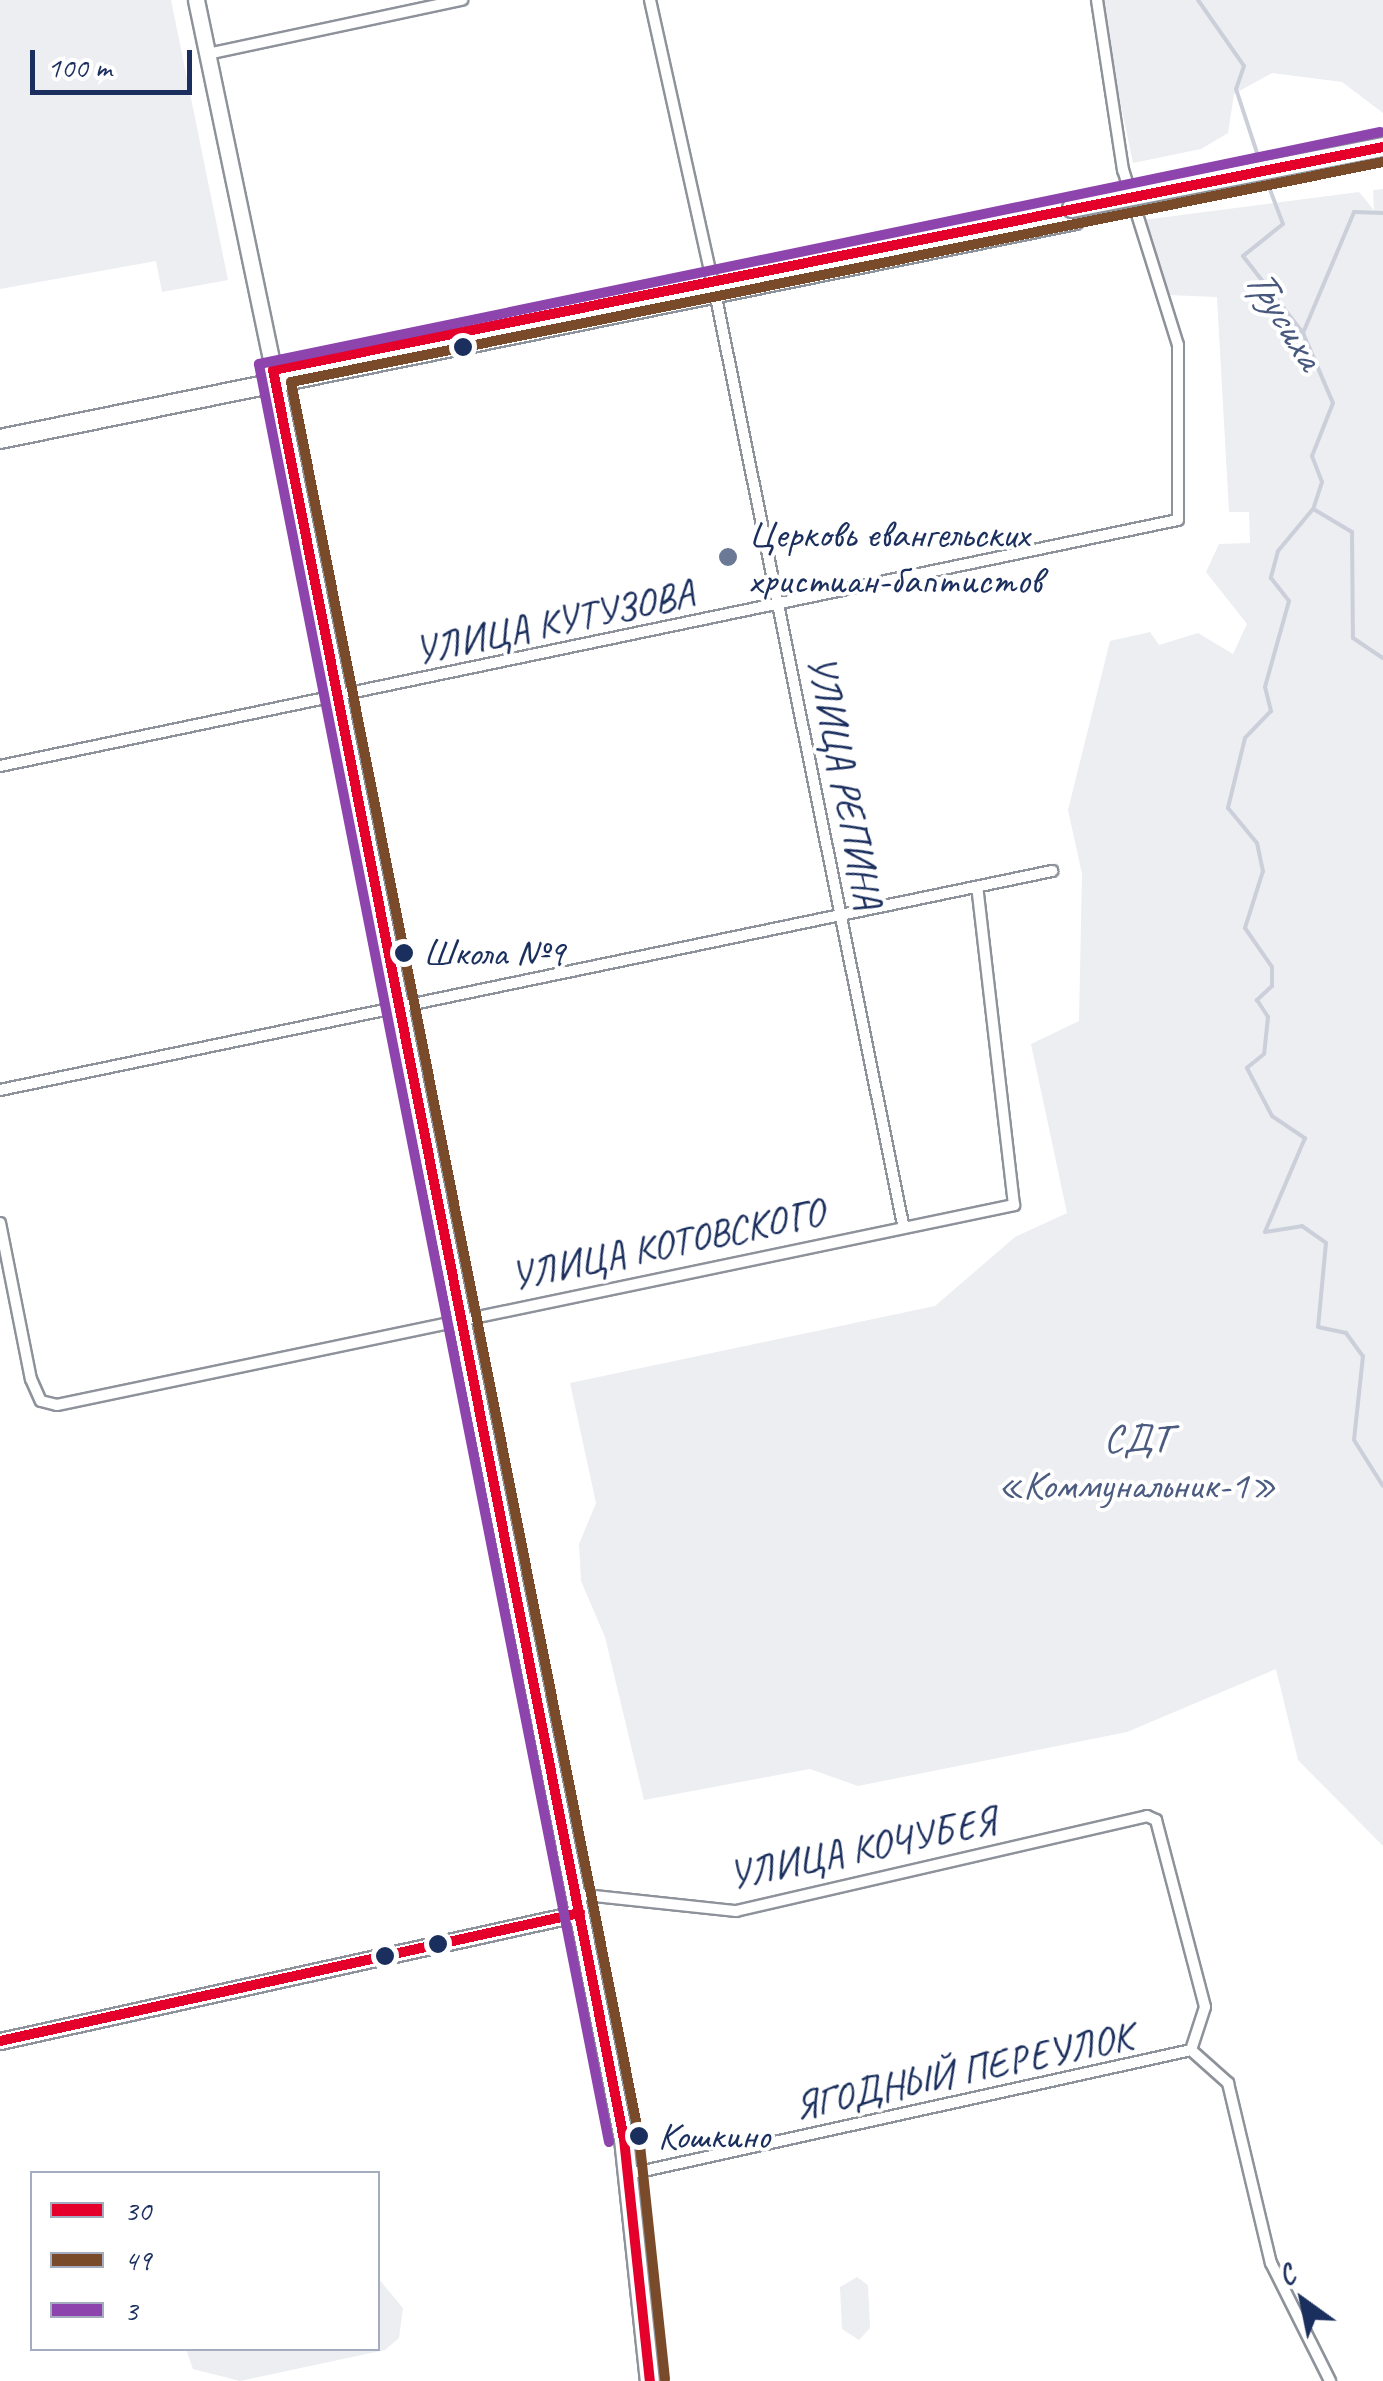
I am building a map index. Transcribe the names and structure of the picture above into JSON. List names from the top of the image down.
{
  "streets": {
    "street": [
      "УЛИЦА КУТУЗОВА",
      "УЛИЦА РЕПИНА",
      "УЛИЦА КОТОВСКОГО",
      "УЛИЦА КОЧУБЕЯ",
      "ЯГОДНЫЙ ПЕРЕУЛОК"
    ]
  },
  "crossings": [
    ["УЛИЦА КУТУЗОВА", "УЛИЦА РЕПИНА"],
    ["УЛИЦА РЕПИНА", "УЛИЦА КОТОВСКОГО"],
    ["УЛИЦА КОЧУБЕЯ", "ЯГОДНЫЙ ПЕРЕУЛОК"]
  ],
  "water": ["Трусиха"],
  "parks": ["СДТ «Коммунальник-1»"],
  "places": ["Церковь евангельских христиан-баптистов", "Школа №9", "Кошкино"],
  "lines": ["transit line 3", "transit line 30", "transit line 49"],
  "legend": ["30", "49", "3"],
  "scale_bar": "100 m",
  "north": "top left"
}
